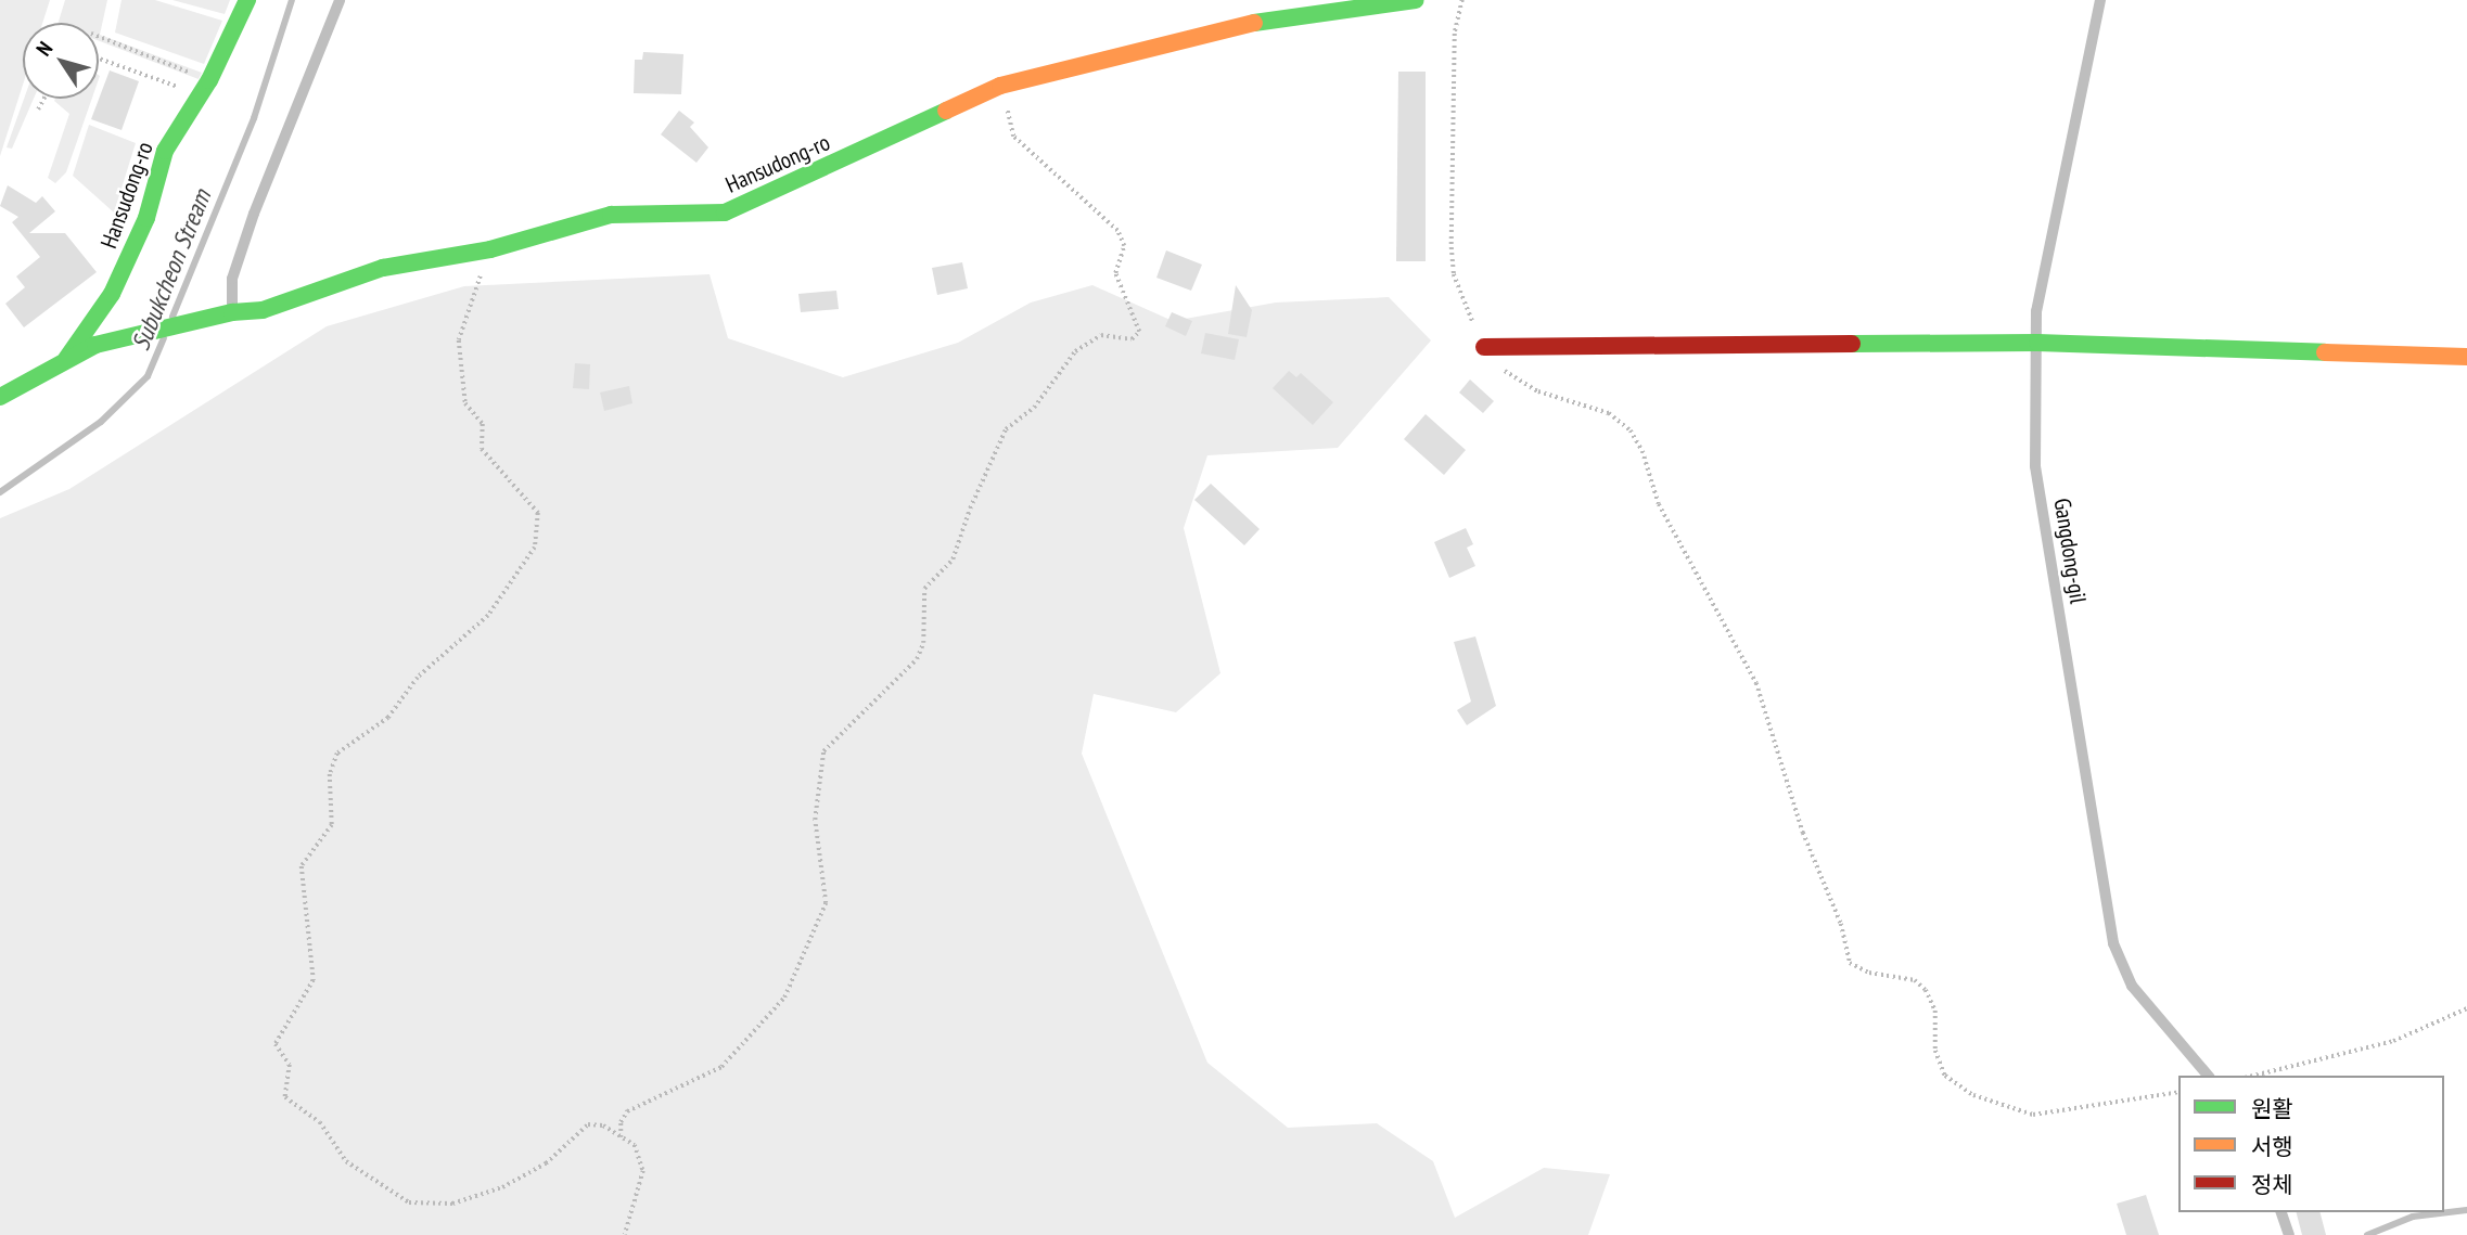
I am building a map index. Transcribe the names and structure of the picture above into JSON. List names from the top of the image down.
{
  "streets": {
    "street": ["Hansudong-ro"],
    "lane": ["Gangdong-gil"]
  },
  "water": ["Subukcheon Stream"],
  "legend": ["원활", "서행", "정체"],
  "north": "top left"
}
